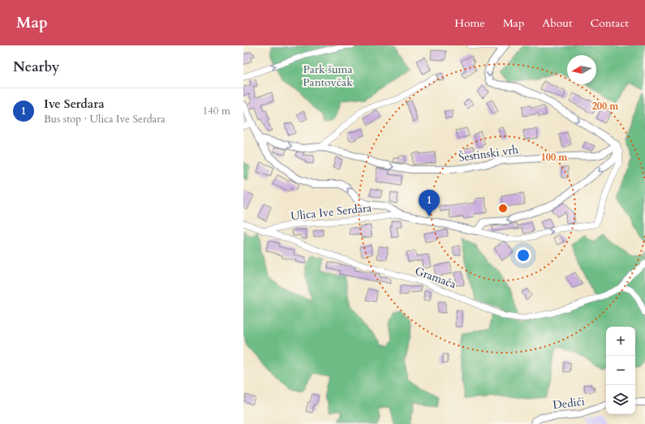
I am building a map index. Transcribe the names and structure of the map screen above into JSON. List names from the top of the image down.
{
  "streets": {
    "street": [
      "Šestinski vrh",
      "Ulica Ive Serdara",
      "Gramača",
      "Dedići"
    ]
  },
  "crossings": [
    ["Šestinski vrh", "Ulica Ive Serdara"],
    ["Ulica Ive Serdara", "Gramača"]
  ],
  "one_way": ["Šestinski vrh"],
  "parks": ["Park šuma Pantovčak"],
  "north": "left",
  "page": {
    "header": "Map",
    "nav": [
      "Home",
      "Map",
      "About",
      "Contact"
    ],
    "heading": "Nearby",
    "list": [
      {
        "mark": "1",
        "name": "Ive Serdara",
        "note": "Bus stop · Ulica Ive Serdara",
        "value": "140 m"
      }
    ],
    "pins": "1",
    "map_buttons": ["+", "−"]
  },
  "rings": ["200 m", "100 m"]
}
